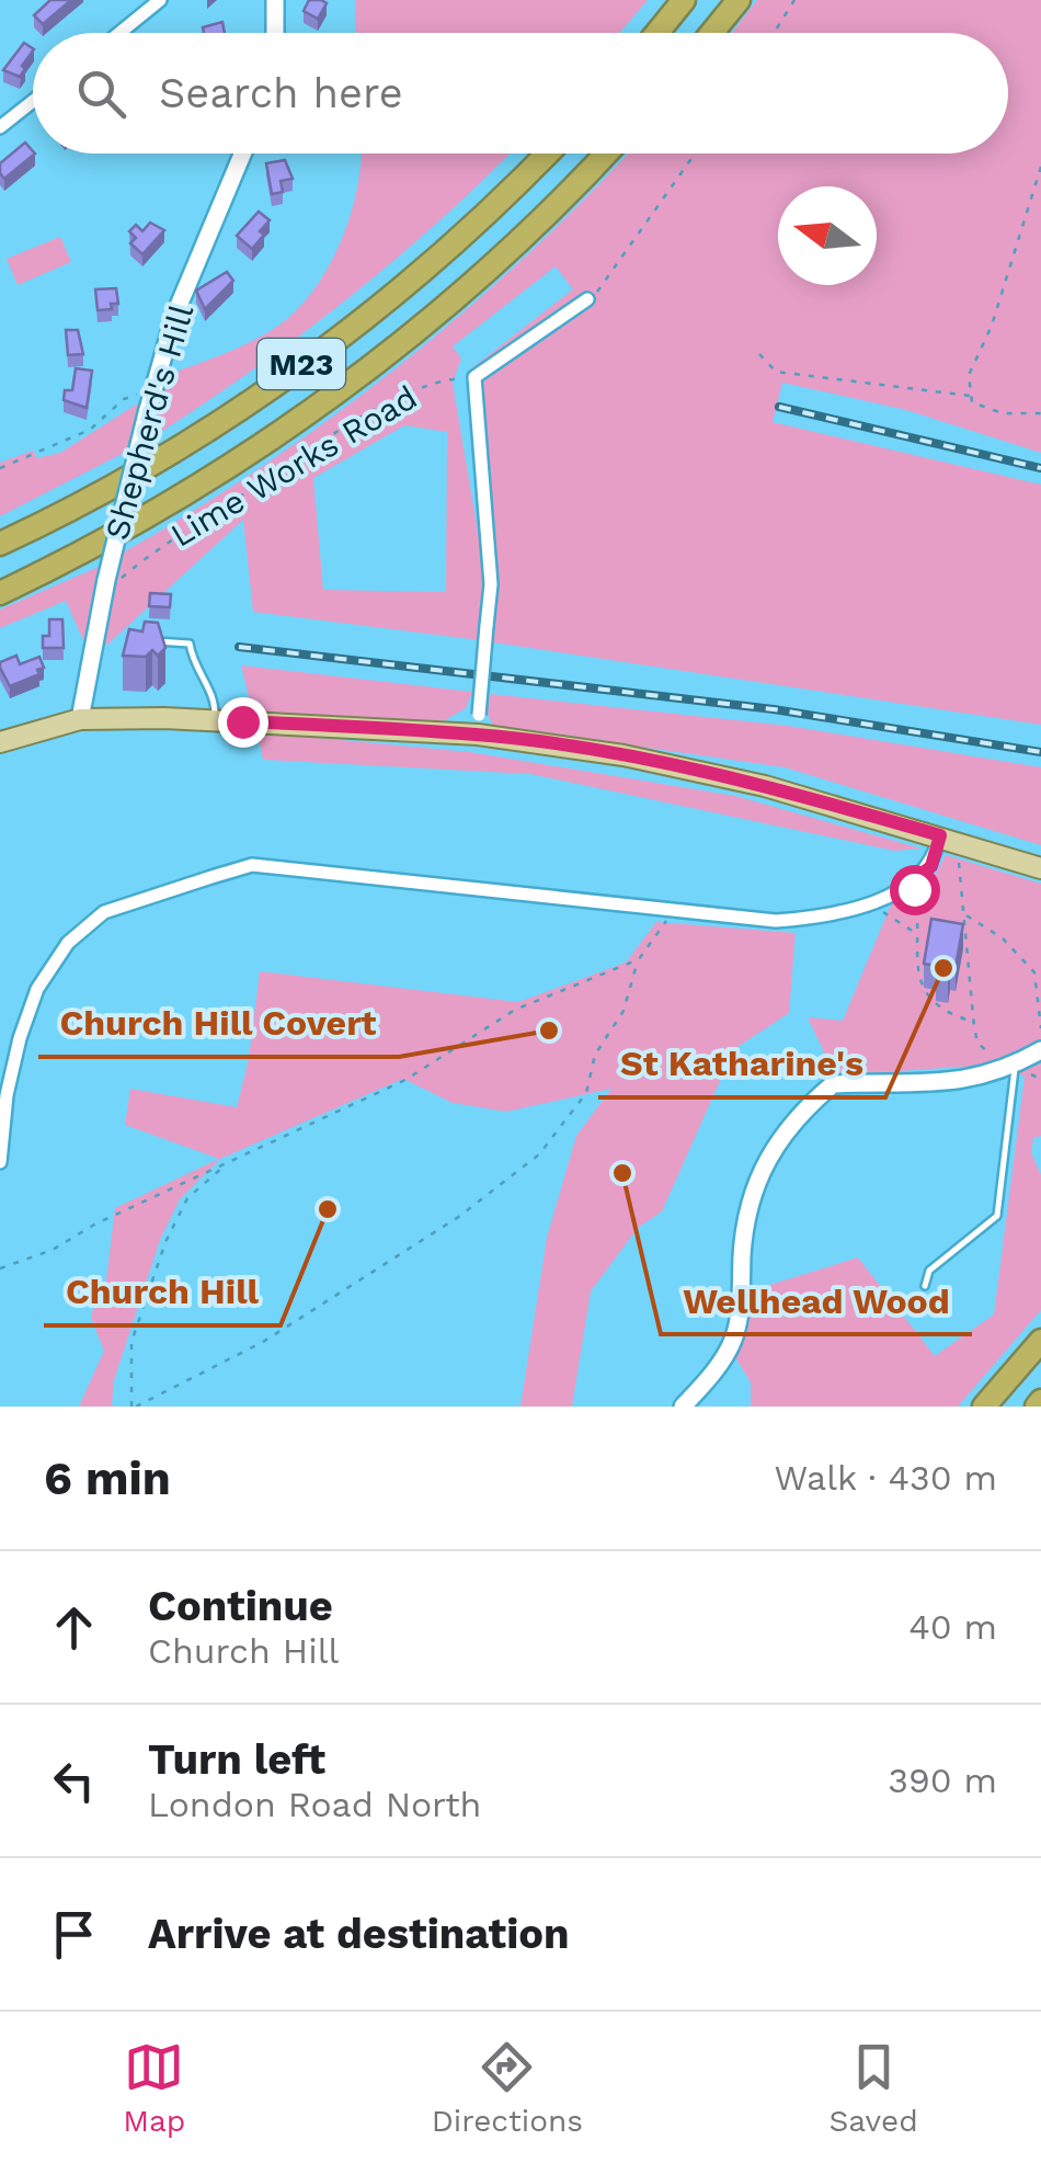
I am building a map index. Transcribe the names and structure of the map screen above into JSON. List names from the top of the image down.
{
  "streets": {
    "highway": ["M23"],
    "main road": ["Shepherd's Hill"],
    "path": ["Lime Works Road"]
  },
  "crossings": [
    ["Shepherd's Hill", "Lime Works Road"]
  ],
  "places": [
    "St Katharine's",
    "Church Hill Covert",
    "Wellhead Wood",
    "Church Hill"
  ],
  "north": "left",
  "page": {
    "search": "Search here",
    "heading": ["6 min", "Walk · 430 m"],
    "list": [
      ["Continue", "Church Hill", "40 m"],
      ["Turn left", "London Road North", "390 m"],
      "Arrive at destination"
    ],
    "nav": ["Map", "Directions", "Saved"]
  }
}
